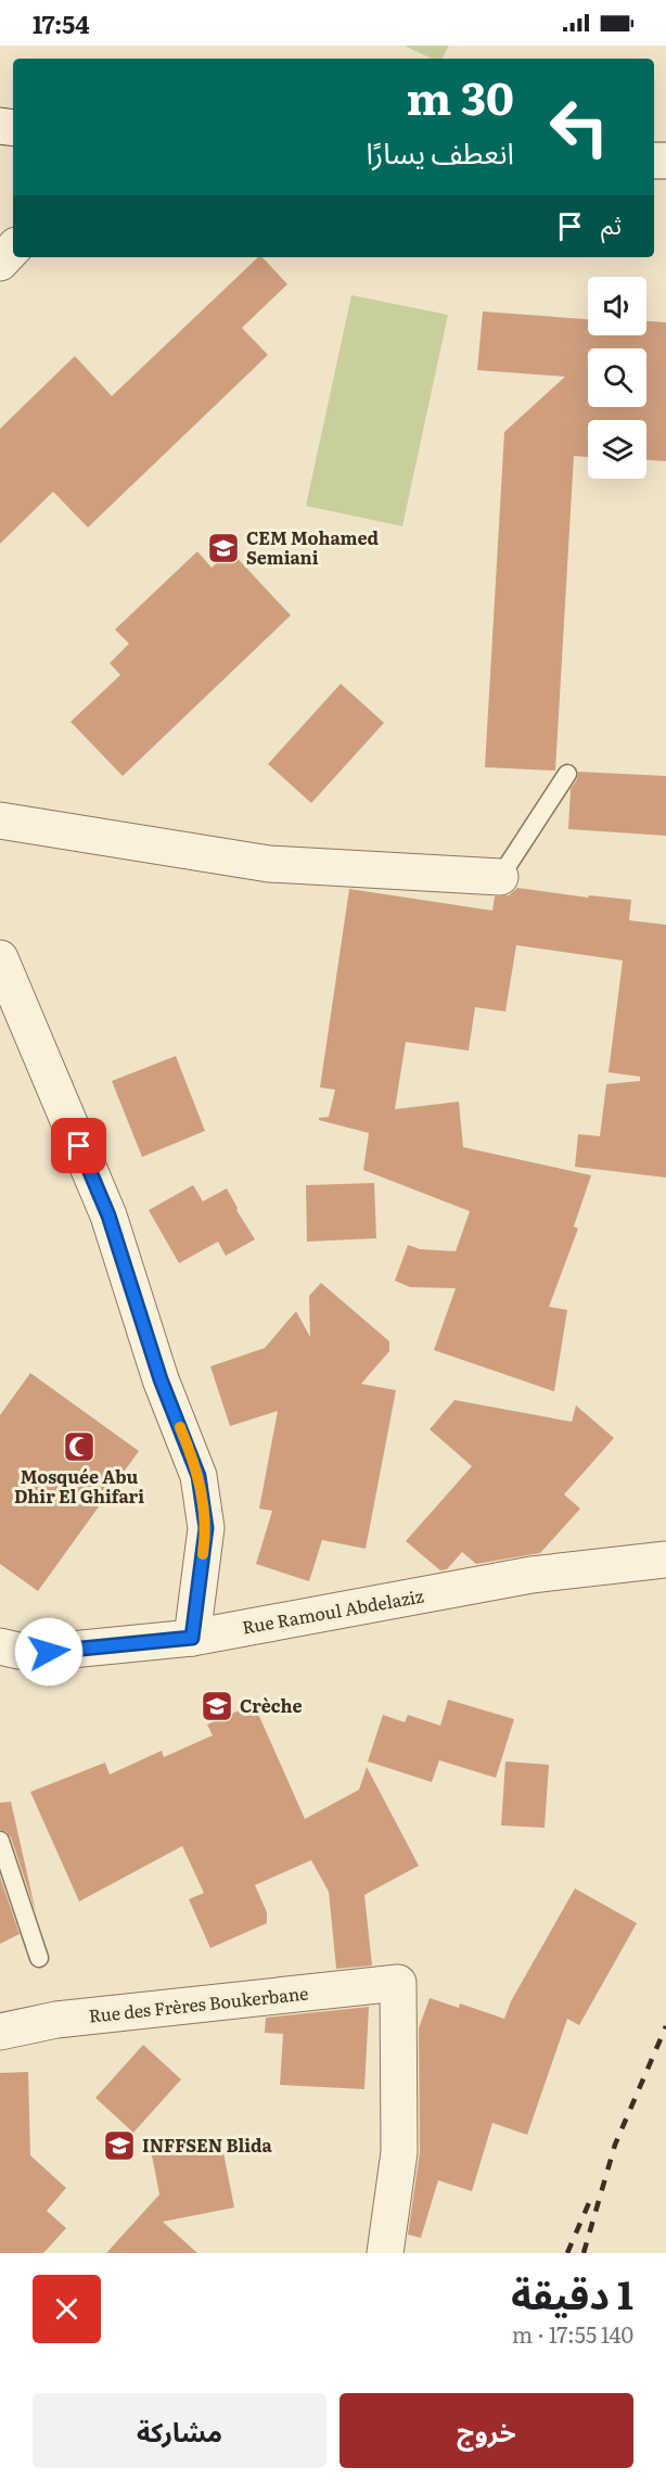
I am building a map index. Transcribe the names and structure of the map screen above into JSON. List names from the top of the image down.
{
  "streets": {
    "street": ["Rue Ramoul Abdelaziz", "Rue des Frères Boukerbane"]
  },
  "places": {
    "school or university": ["CEM Mohamed Semiani", "Crèche", "INFFSEN Blida"],
    "mosque": ["Mosquée Abu Dhir El Ghifari"]
  },
  "page": {
    "status": "17:54",
    "turn": ["30 m", "انعطف يسارًا"],
    "then": "ثم",
    "heading": ["1 دقيقة", "140 m · 17:55"],
    "buttons": ["خروج", "مشاركة"]
  }
}
